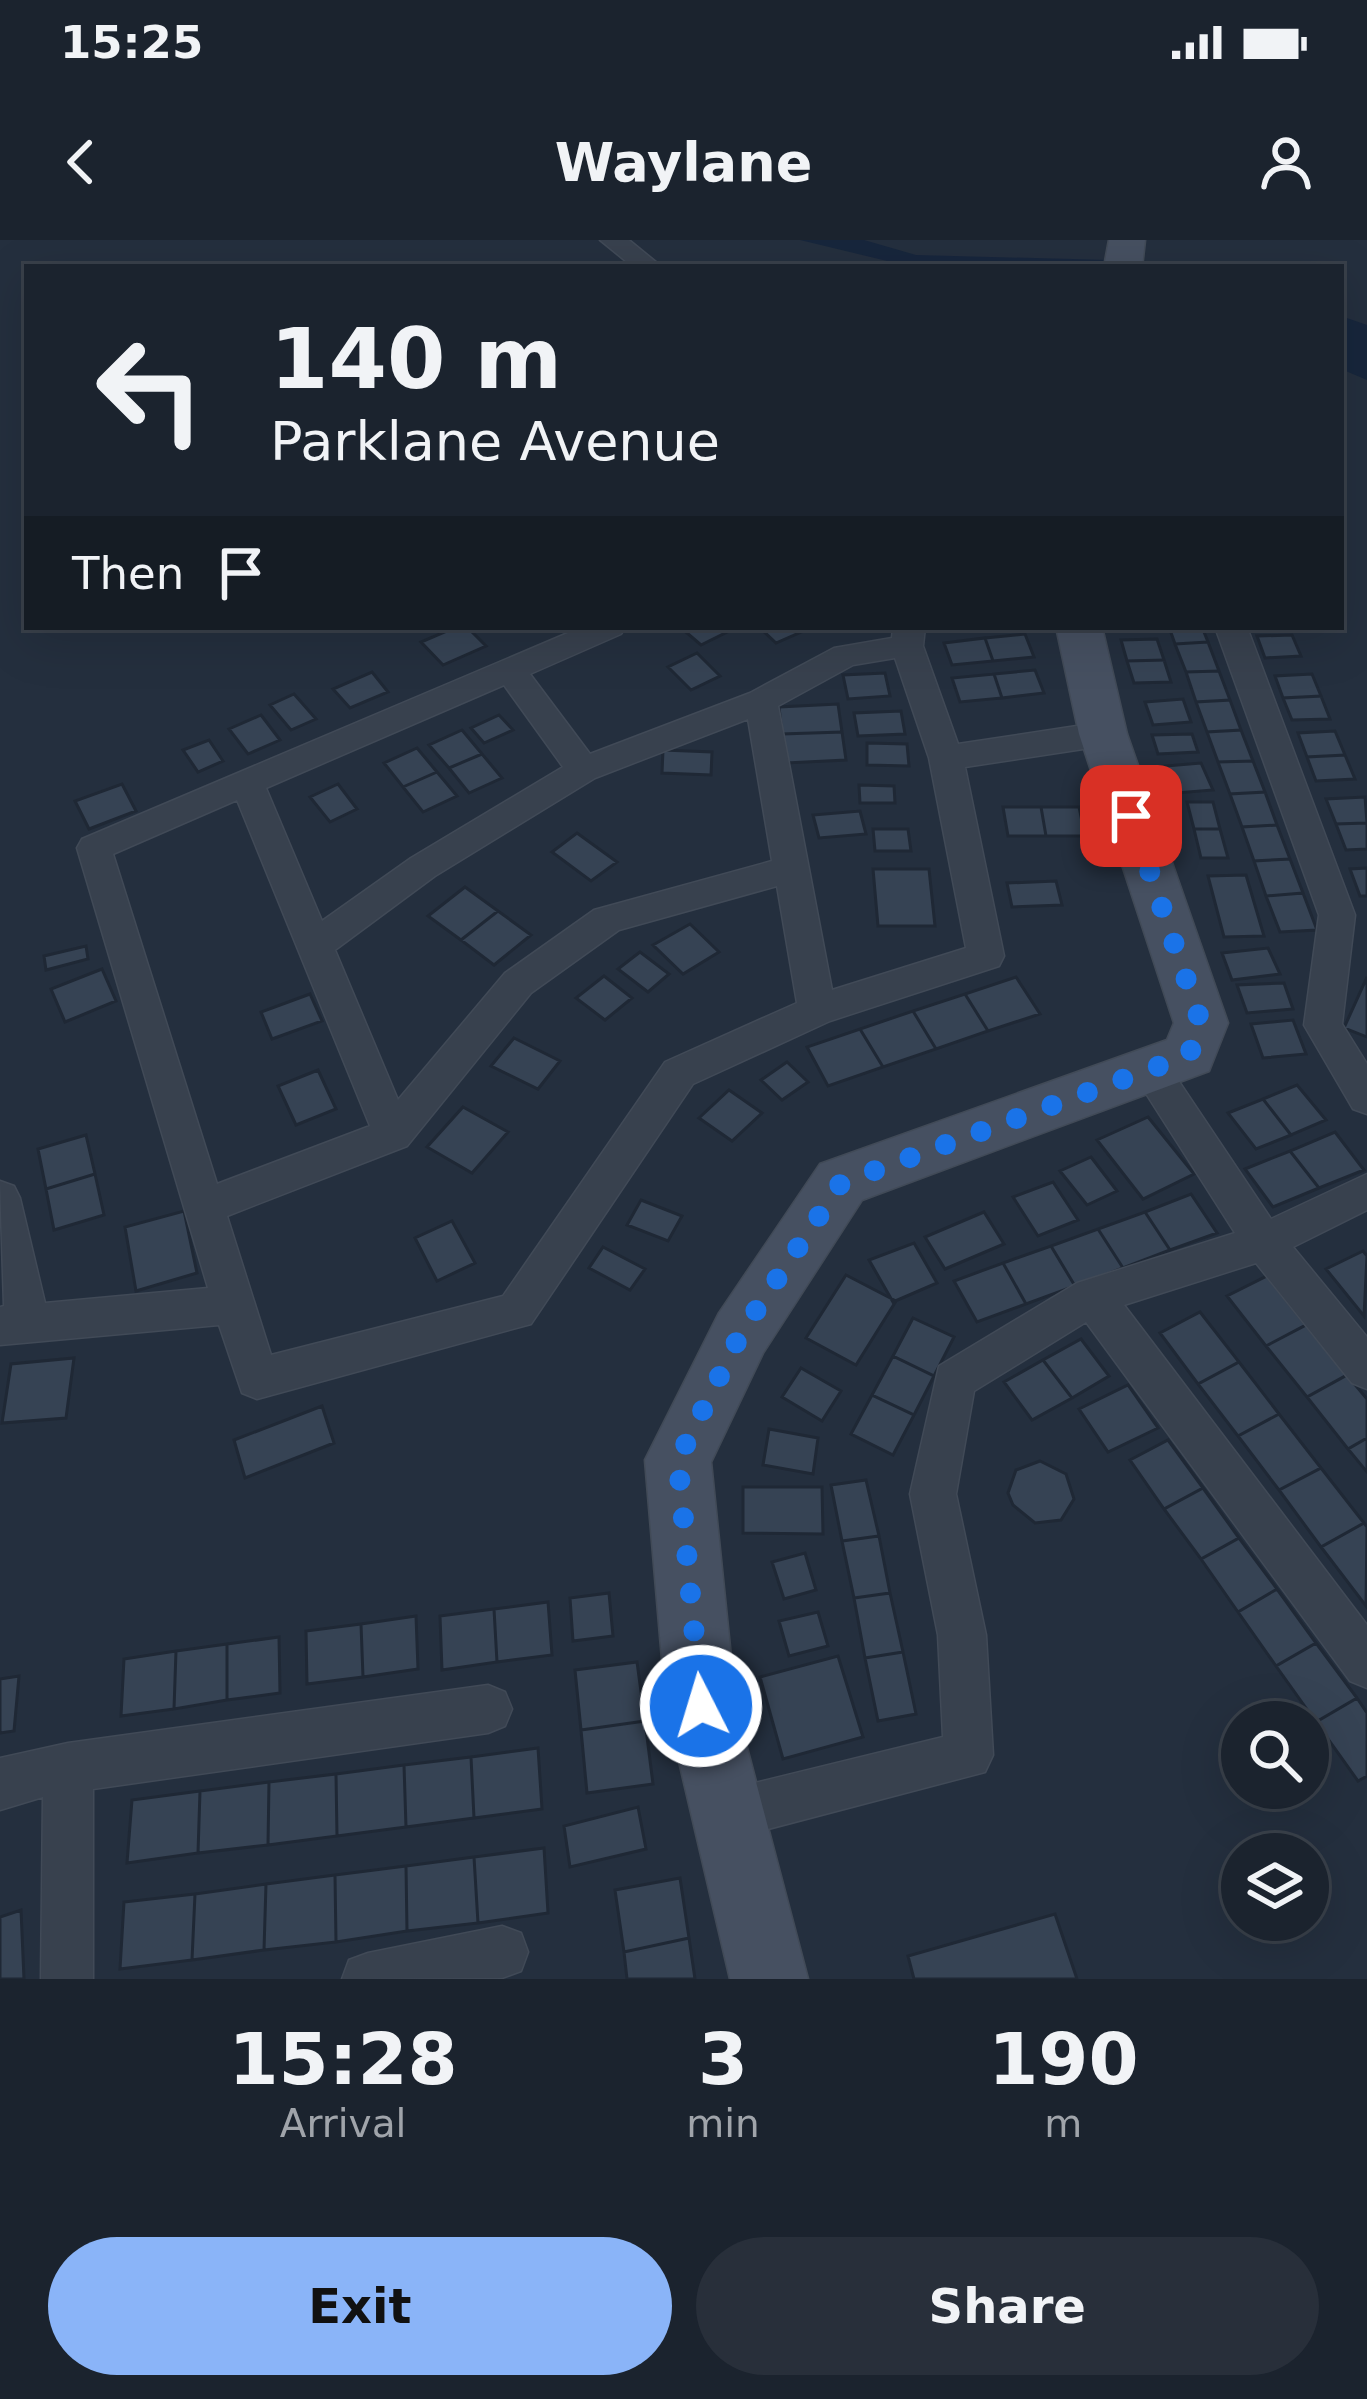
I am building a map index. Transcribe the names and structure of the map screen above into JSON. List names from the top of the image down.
{
  "page": {
    "status": "15:25",
    "header": "Waylane",
    "turn": ["140 m", "Parklane Avenue"],
    "then": "Then",
    "eta": [
      "15:28",
      "Arrival",
      "3",
      "min",
      "190",
      "m"
    ],
    "buttons": ["Exit", "Share"]
  }
}
